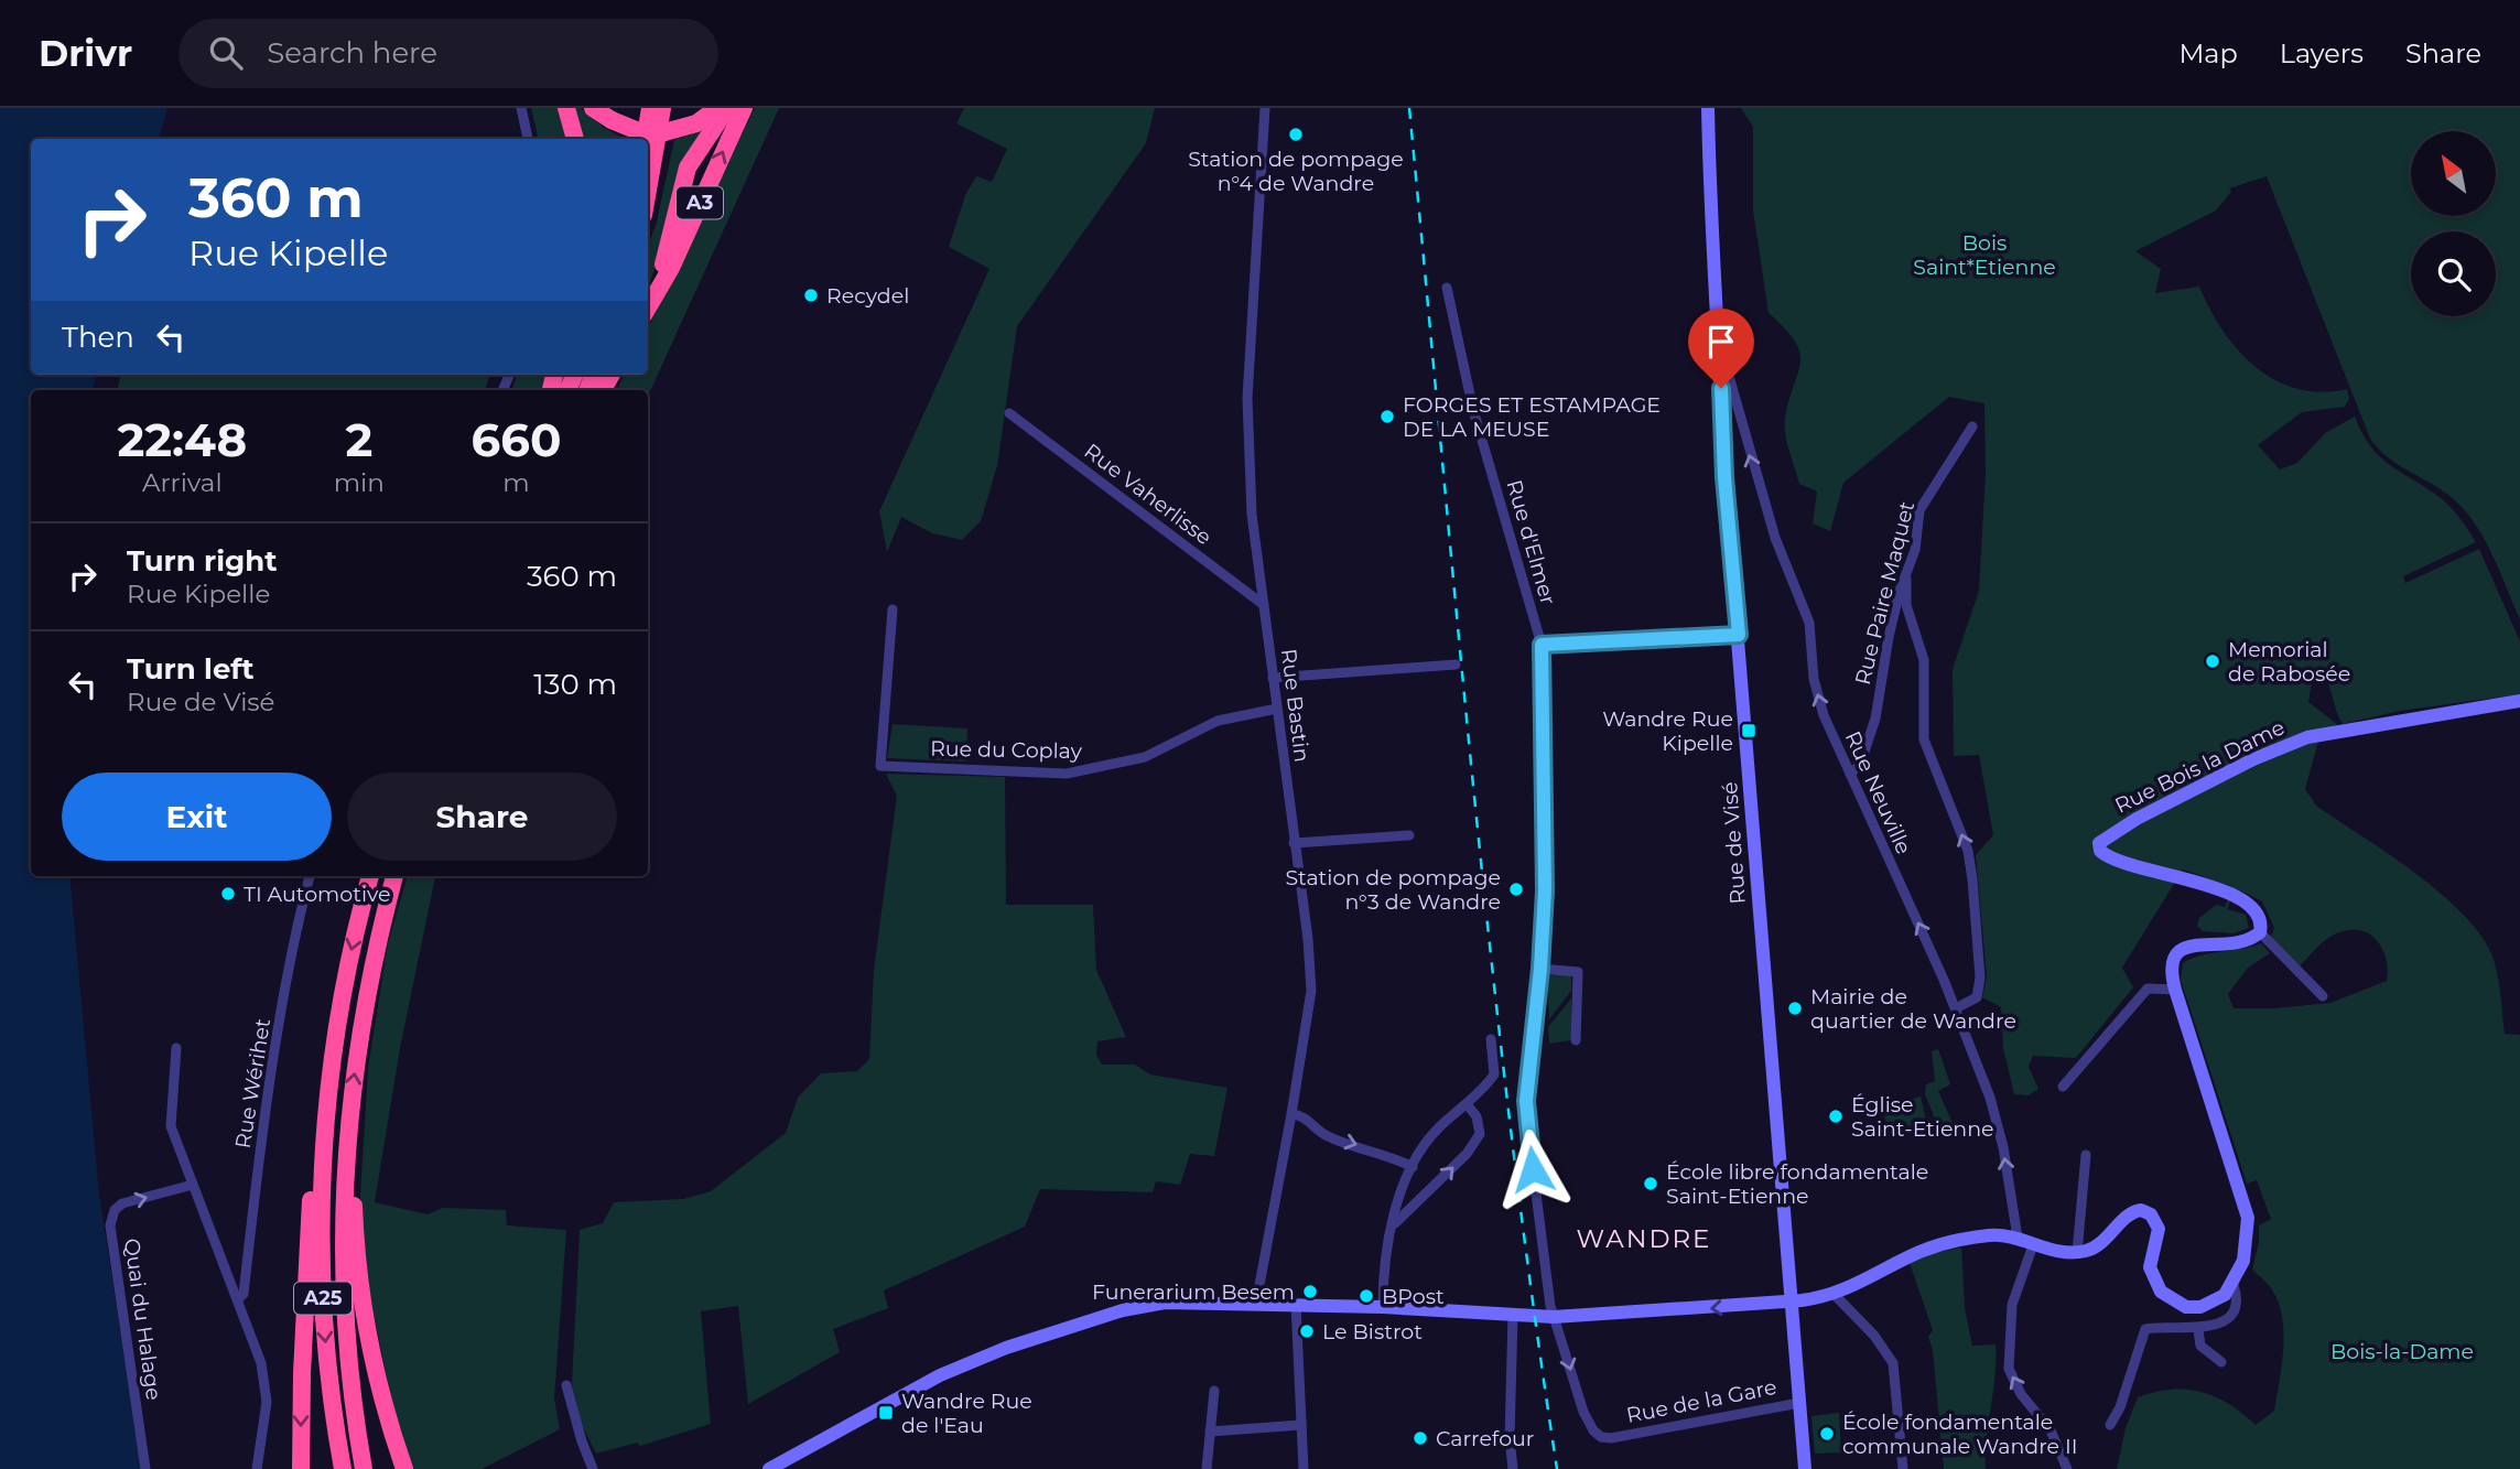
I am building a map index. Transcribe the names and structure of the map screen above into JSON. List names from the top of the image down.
{
  "streets": {
    "highway": ["A3", "A25"],
    "street": [
      "Rue Vaherlisse",
      "Rue d'Elmer",
      "Rue Paire Maquet",
      "Rue Bastin",
      "Rue du Coplay",
      "Rue Bois la Dame",
      "Rue Neuville",
      "Rue de Visé",
      "Rue Wérihet",
      "Quai du Halage",
      "Rue de la Gare"
    ]
  },
  "crossings": [
    ["Rue Vaherlisse", "Rue Bastin"],
    ["Rue d'Elmer", "Rue de la Gare"],
    ["Rue Paire Maquet", "Rue Neuville"],
    ["Rue Bastin", "Rue du Coplay"],
    ["Rue Neuville", "Rue de Visé"],
    ["Rue de Visé", "Rue de la Gare"]
  ],
  "one_way": ["Quai du Halage"],
  "districts": ["WANDRE"],
  "parks": ["Bois Saint*Etienne", "Bois-la-Dame"],
  "places": {
    "other": [
      "Station de pompage n°4 de Wandre",
      "Recydel",
      "FORGES ET ESTAMPAGE DE LA MEUSE",
      "Memorial de Rabosée",
      "Station de pompage n°3 de Wandre",
      "TI Automotive",
      "Mairie de quartier de Wandre",
      "Église Saint-Etienne",
      "École libre fondamentale Saint-Etienne",
      "Funerarium Besem",
      "BPost",
      "Le Bistrot",
      "École fondamentale communale Wandre II",
      "Carrefour"
    ],
    "transit": ["Wandre Rue Kipelle", "Wandre Rue de l'Eau"]
  },
  "north": "top left",
  "page": {
    "header": "Drivr",
    "search": "Search here",
    "nav": ["Map", "Layers", "Share"],
    "turn": ["360 m", "Rue Kipelle"],
    "then": "Then",
    "eta": [
      "22:48",
      "Arrival",
      "2",
      "min",
      "660",
      "m"
    ],
    "list": [
      {
        "name": "Turn right",
        "note": "Rue Kipelle",
        "value": "360 m"
      },
      {
        "name": "Turn left",
        "note": "Rue de Visé",
        "value": "130 m"
      }
    ],
    "buttons": ["Exit", "Share"]
  }
}
